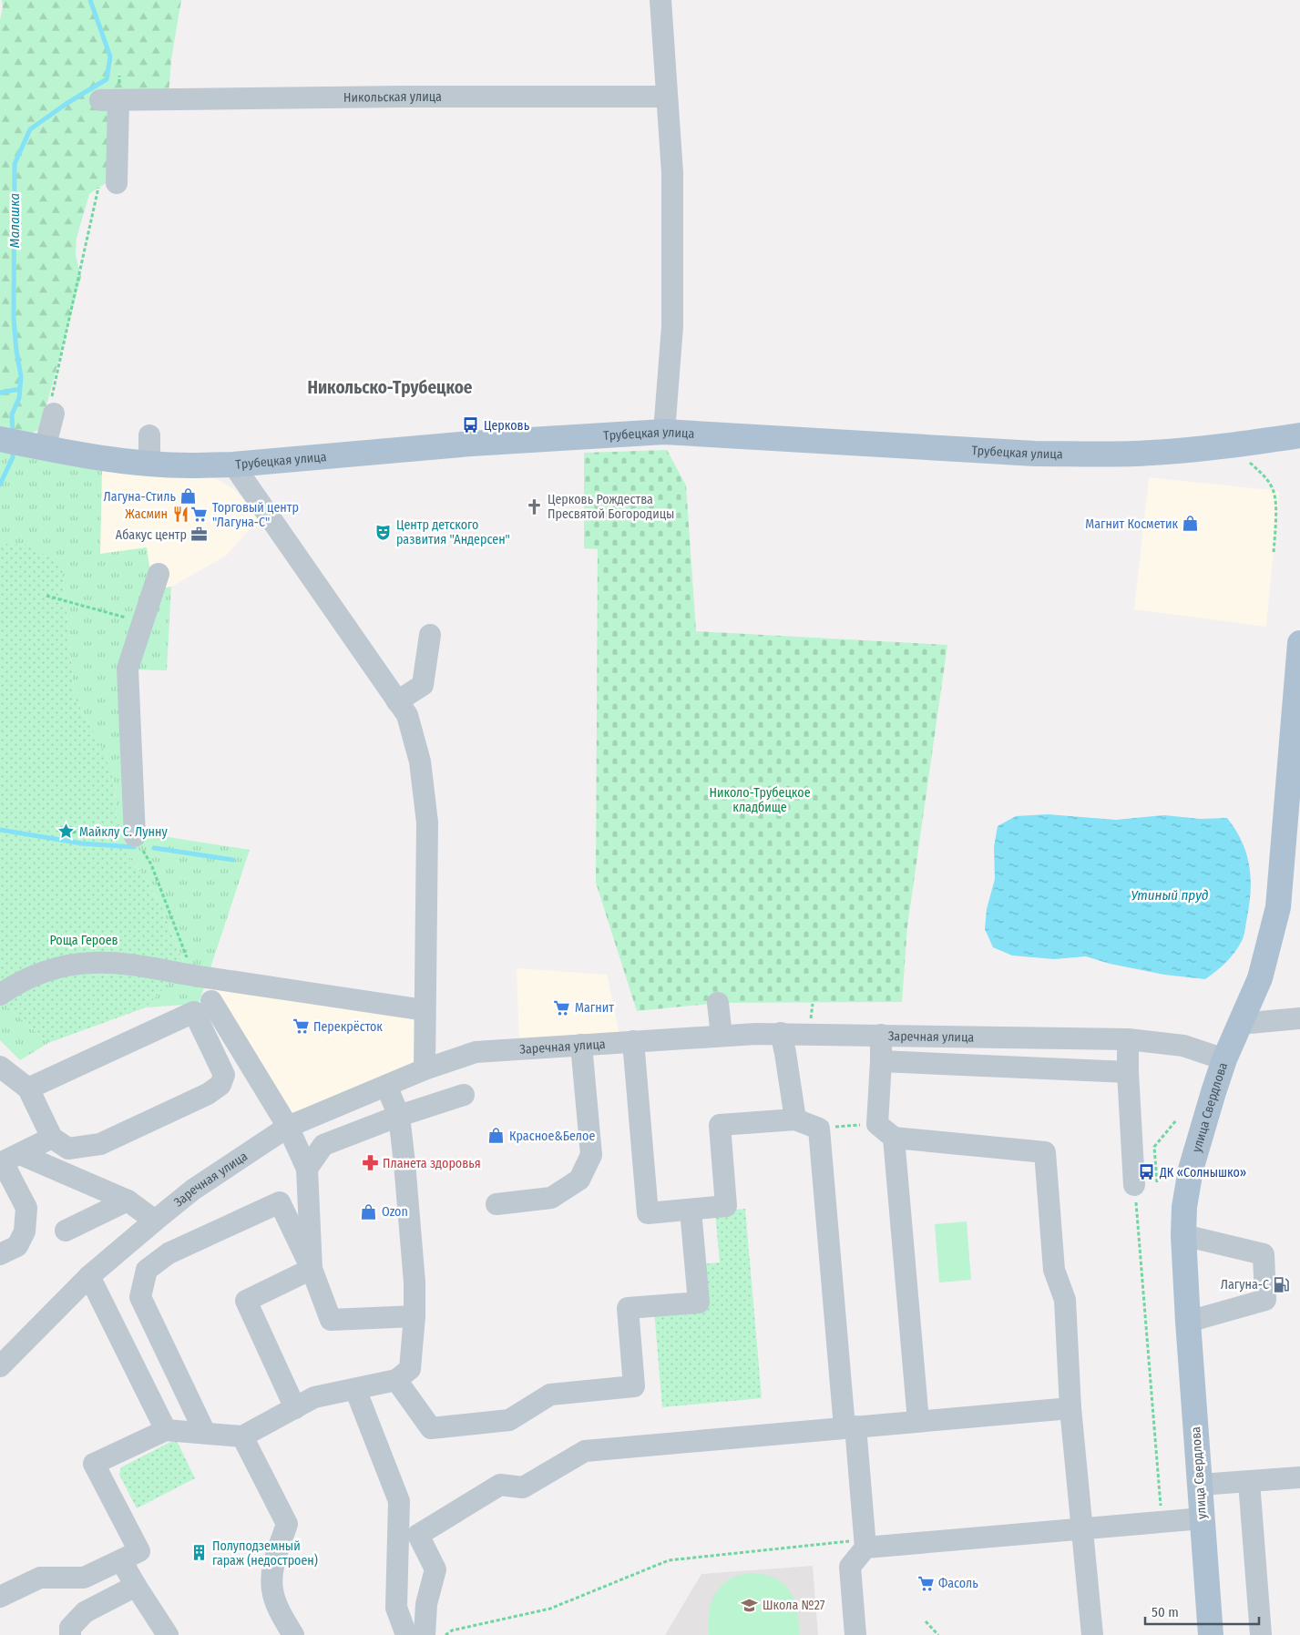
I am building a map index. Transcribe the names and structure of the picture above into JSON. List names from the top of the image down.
{
  "streets": {
    "main road": ["Трубецкая улица", "улица Свердлова"],
    "street": ["Никольская улица", "Заречная улица"]
  },
  "crossings": [
    ["Заречная улица", "улица Свердлова"]
  ],
  "districts": ["Никольско-Трубецкое"],
  "water": ["Малашка", "Утиный пруд"],
  "parks": ["Николо-Трубецкое кладбище", "Роща Героев"],
  "places": {
    "bus stop": ["Церковь", "ДК «Солнышко»"],
    "shop": [
      "Лагуна-Стиль",
      "Магнит Косметик",
      "Красное&Белое",
      "Ozon"
    ],
    "church": ["Церковь Рождества Пресвятой Богородицы"],
    "restaurant": ["Жасмин"],
    "supermarket": [
      "Торговый центр \"Лагуна-С\"",
      "Магнит",
      "Перекрёсток",
      "Фасоль"
    ],
    "theatre": ["Центр детского развития \"Андерсен\""],
    "office": ["Абакус центр"],
    "place": ["Майклу С. Лунну"],
    "pharmacy": ["Планета здоровья"],
    "fuel station": ["Лагуна-С"],
    "building": ["Полуподземный гараж (недостроен)"],
    "school or university": ["Школа №27"]
  },
  "scale_bar": "50 m"
}
